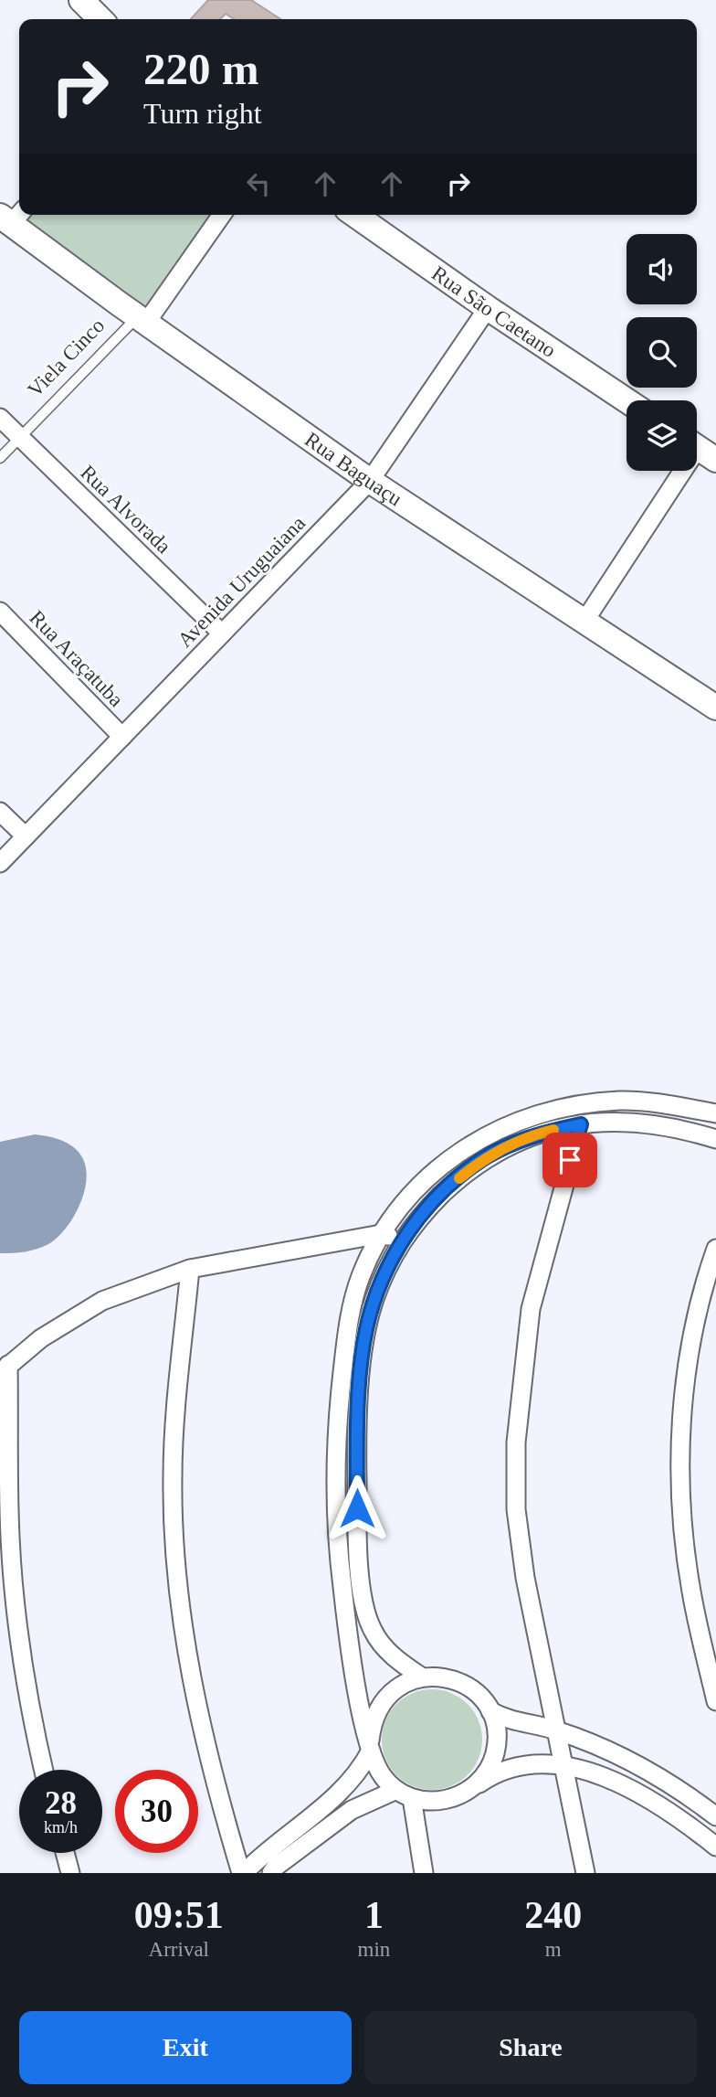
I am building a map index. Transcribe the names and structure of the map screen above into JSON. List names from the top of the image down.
{
  "streets": {
    "main road": ["Rua São Caetano", "Rua Baguaçu"],
    "street": [
      "Viela Cinco",
      "Rua Alvorada",
      "Avenida Uruguaiana",
      "Rua Araçatuba"
    ]
  },
  "crossings": [
    ["Rua São Caetano", "Avenida Uruguaiana"],
    ["Viela Cinco", "Rua Baguaçu"],
    ["Viela Cinco", "Rua Alvorada"],
    ["Rua Baguaçu", "Avenida Uruguaiana"],
    ["Rua Alvorada", "Avenida Uruguaiana"],
    ["Avenida Uruguaiana", "Rua Araçatuba"]
  ],
  "page": {
    "turn": ["220 m", "Turn right"],
    "speed": "28 km/h",
    "limit": "30",
    "eta": [
      "09:51",
      "Arrival",
      "1",
      "min",
      "240",
      "m"
    ],
    "buttons": ["Exit", "Share"]
  }
}
